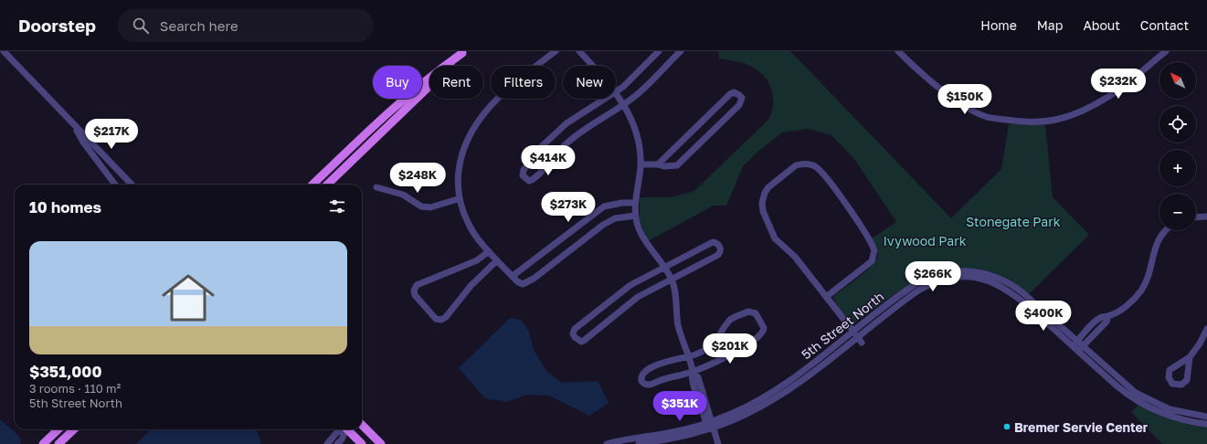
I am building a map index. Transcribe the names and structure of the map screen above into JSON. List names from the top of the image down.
{
  "streets": {
    "street": ["5th Street North"]
  },
  "parks": ["Stonegate Park", "Ivywood Park"],
  "places": ["Bremer Servie Center"],
  "north": "top left",
  "page": {
    "header": "Doorstep",
    "search": "Search here",
    "nav": [
      "Home",
      "Map",
      "About",
      "Contact"
    ],
    "map_buttons": ["+", "−"],
    "chip": [
      "Buy",
      "Rent",
      "Filters",
      "New"
    ],
    "price": [
      "$232K",
      "$150K",
      "$217K",
      "$414K",
      "$248K",
      "$273K",
      "$266K",
      "$400K",
      "$201K",
      "$351K"
    ],
    "heading": "10 homes",
    "list": [
      {
        "name": "$351,000",
        "note": "3 rooms · 110 m² · 5th Street North"
      }
    ]
  }
}
